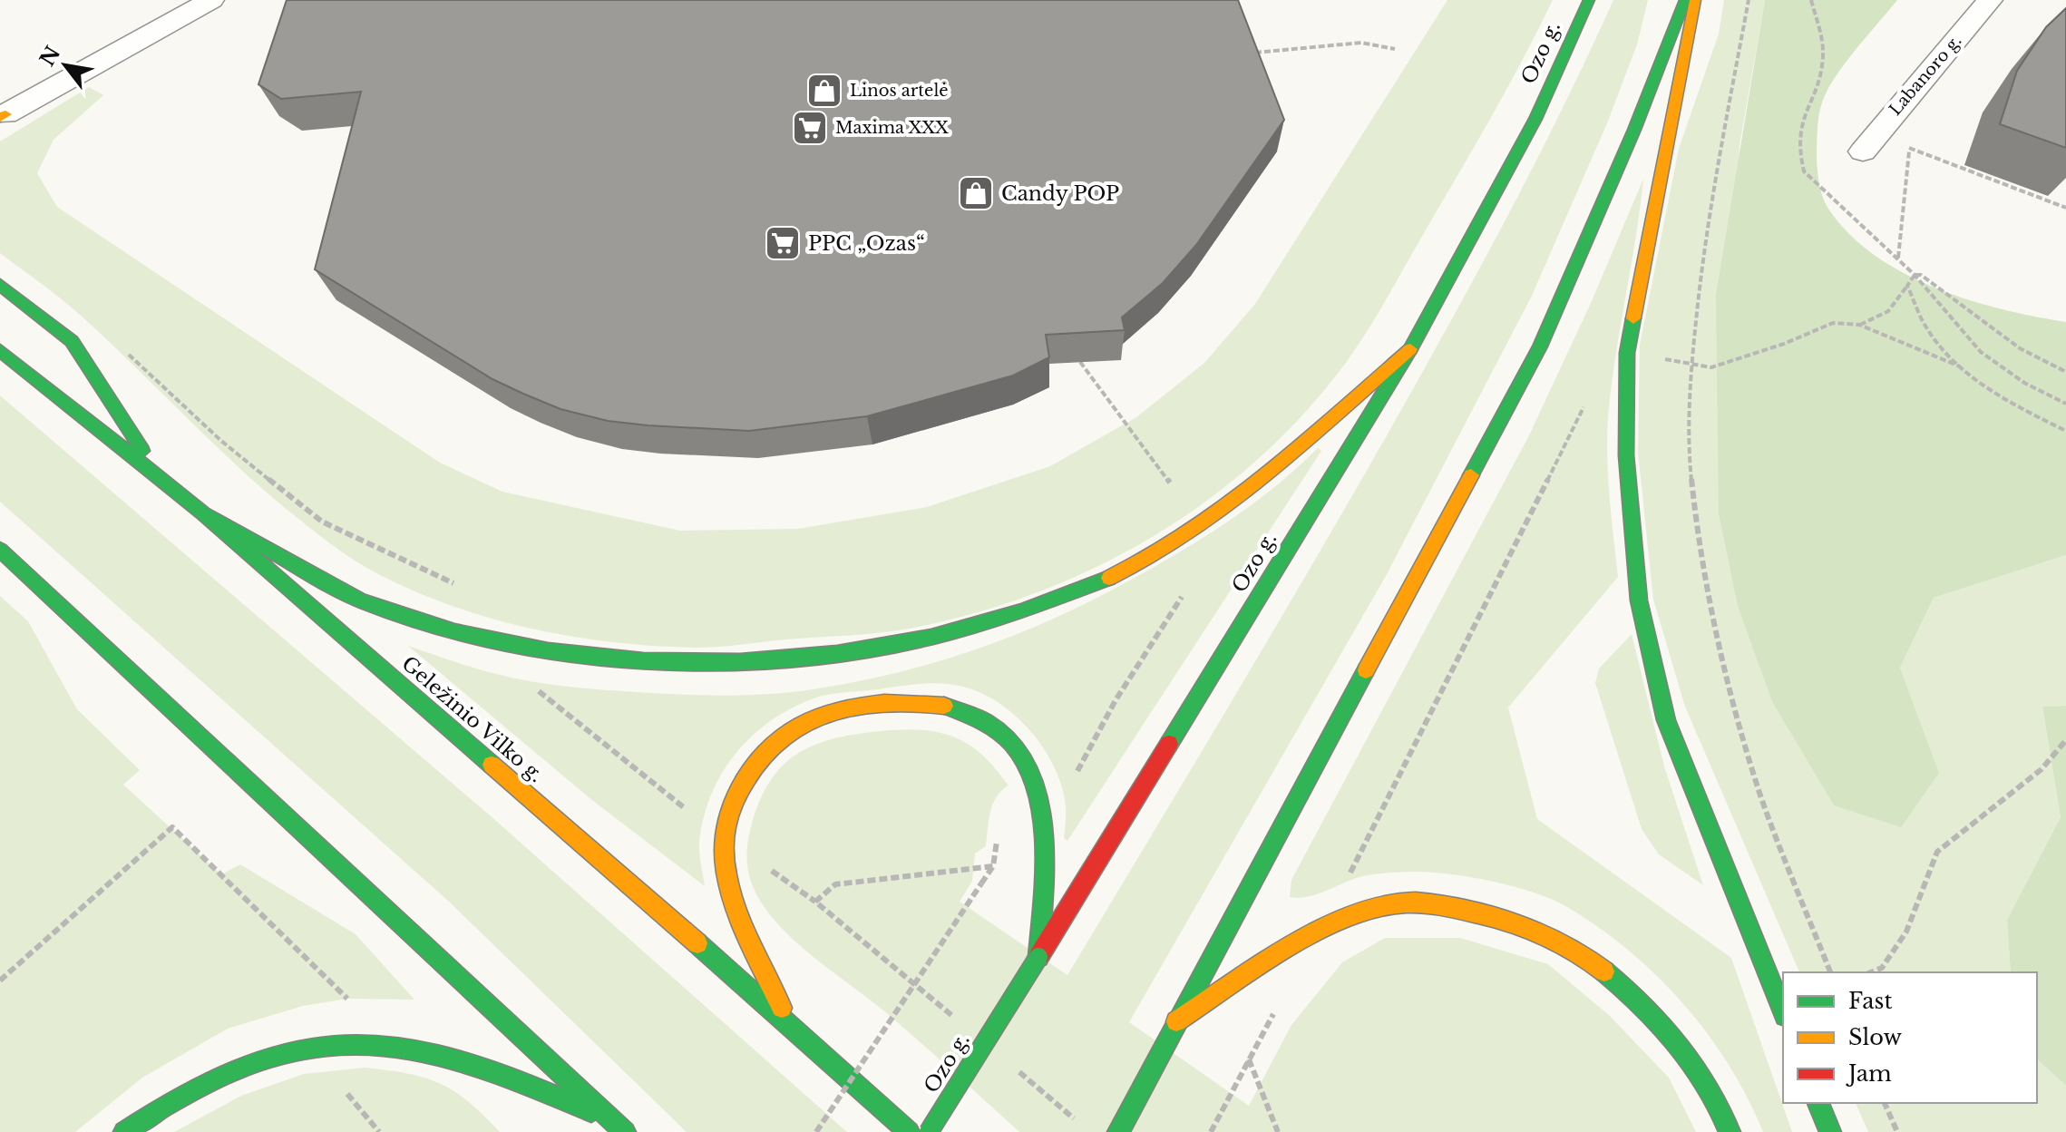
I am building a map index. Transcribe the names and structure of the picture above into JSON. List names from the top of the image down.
{
  "streets": {
    "main road": ["Ozo g.", "Geležinio Vilko g."],
    "street": ["Labanoro g."]
  },
  "places": {
    "shop": ["Linos artelė", "Candy POP"],
    "supermarket": ["Maxima XXX", "PPC „Ozas“"]
  },
  "legend": ["Fast", "Slow", "Jam"],
  "north": "top left"
}
